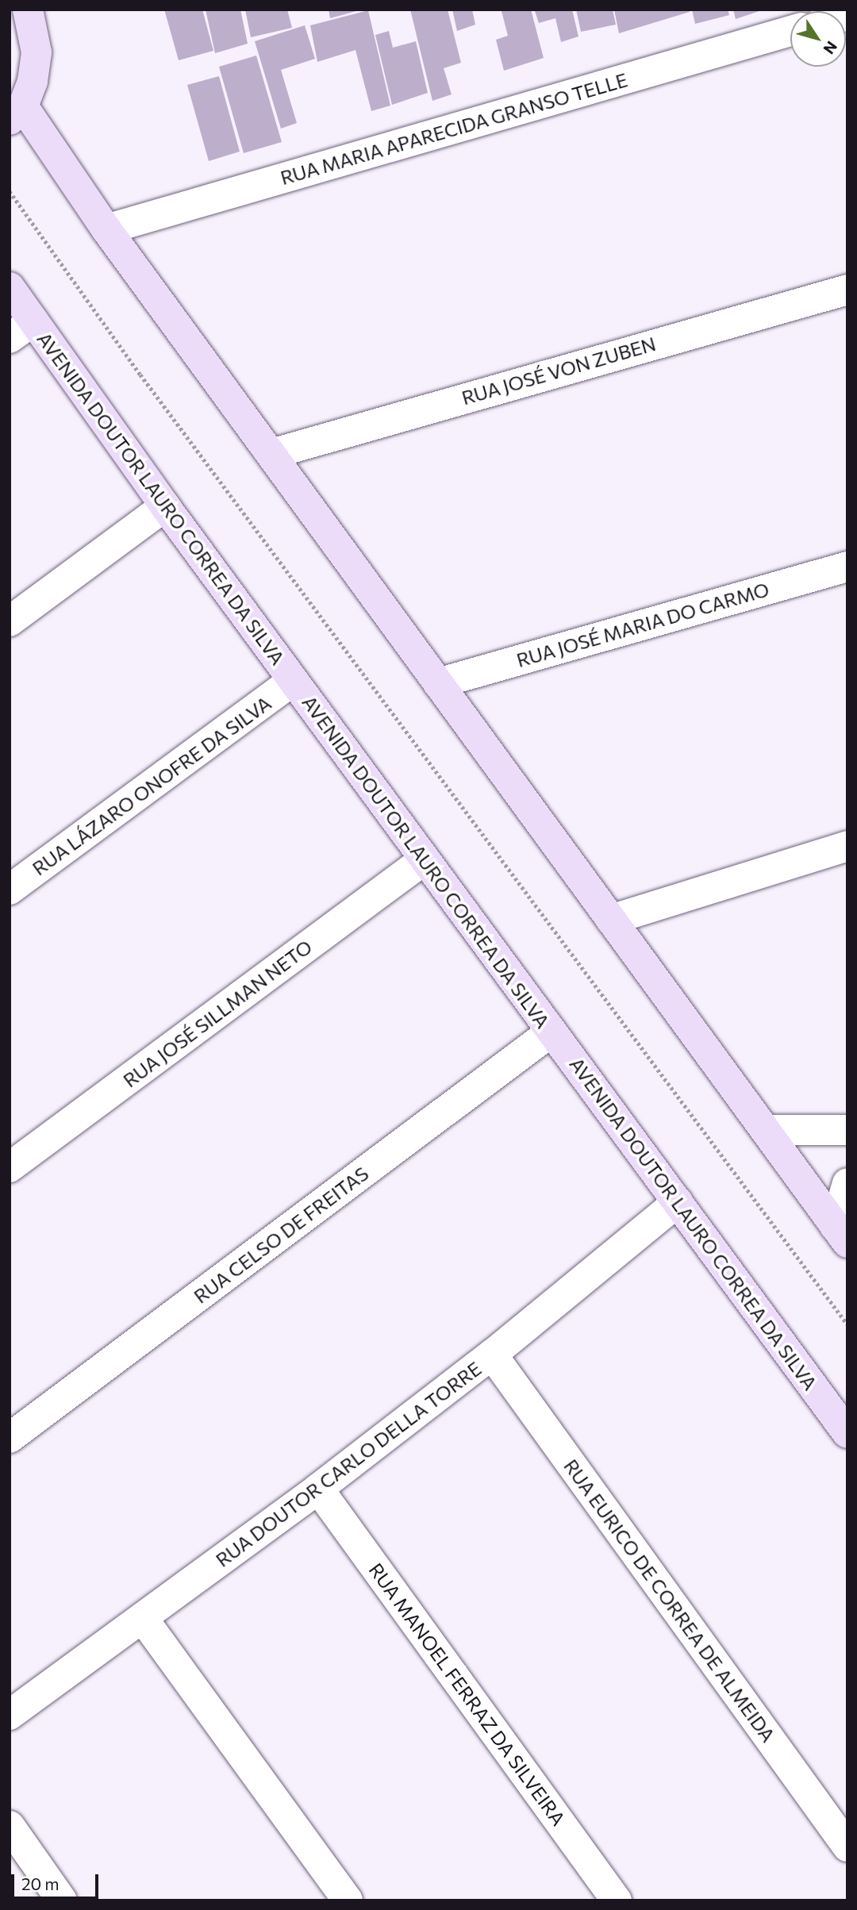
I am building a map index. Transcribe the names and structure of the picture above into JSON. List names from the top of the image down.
{
  "streets": {
    "main road": ["AVENIDA DOUTOR LAURO CORREA DA SILVA"],
    "street": [
      "RUA MARIA APARECIDA GRANSO TELLE",
      "RUA JOSÉ VON ZUBEN",
      "RUA JOSÉ MARIA DO CARMO",
      "RUA LÁZARO ONOFRE DA SILVA",
      "RUA JOSÉ SILLMAN NETO",
      "RUA CELSO DE FREITAS",
      "RUA DOUTOR CARLO DELLA TORRE",
      "RUA EURICO DE CORREA DE ALMEIDA",
      "RUA MANOEL FERRAZ DA SILVEIRA"
    ]
  },
  "crossings": [
    ["AVENIDA DOUTOR LAURO CORREA DA SILVA", "RUA LÁZARO ONOFRE DA SILVA"],
    ["AVENIDA DOUTOR LAURO CORREA DA SILVA", "RUA JOSÉ SILLMAN NETO"],
    ["AVENIDA DOUTOR LAURO CORREA DA SILVA", "RUA CELSO DE FREITAS"],
    ["AVENIDA DOUTOR LAURO CORREA DA SILVA", "RUA DOUTOR CARLO DELLA TORRE"],
    ["RUA DOUTOR CARLO DELLA TORRE", "RUA EURICO DE CORREA DE ALMEIDA"],
    ["RUA DOUTOR CARLO DELLA TORRE", "RUA MANOEL FERRAZ DA SILVEIRA"]
  ],
  "scale_bar": "20 m",
  "north": "bottom right"
}
